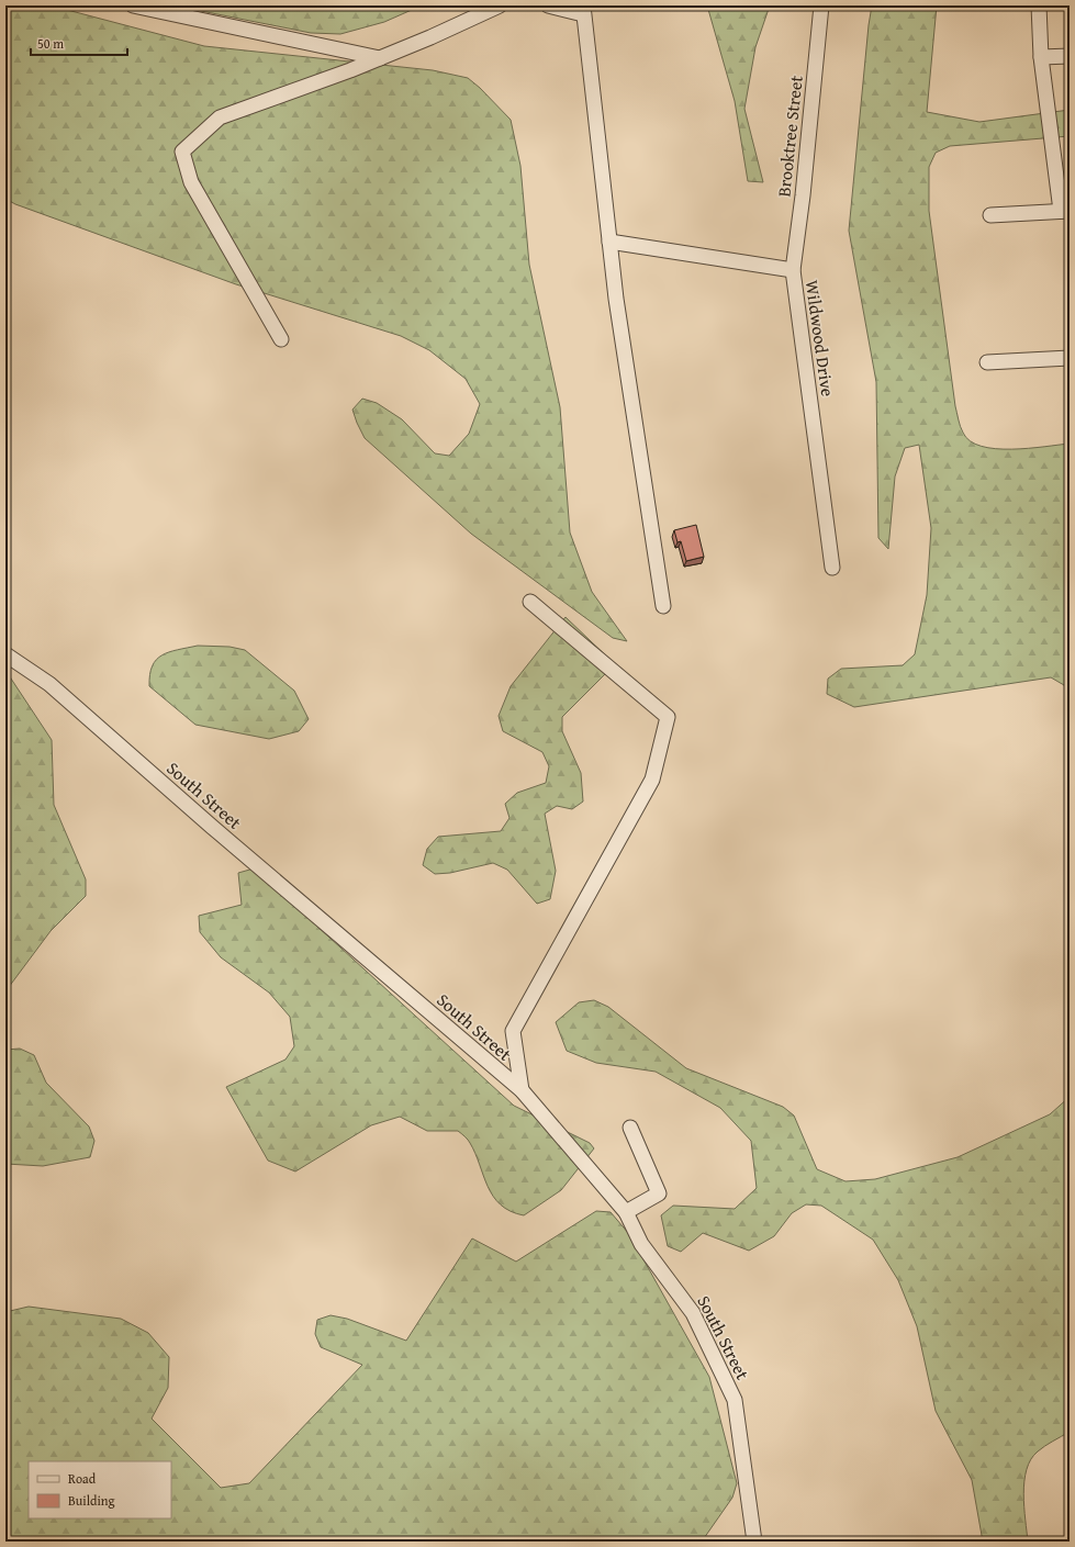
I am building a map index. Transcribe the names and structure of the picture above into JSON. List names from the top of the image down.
{
  "streets": {
    "street": ["Brooktree Street", "Wildwood Drive", "South Street"]
  },
  "crossings": [
    ["Brooktree Street", "Wildwood Drive"]
  ],
  "legend": ["Road", "Building"],
  "scale_bar": "50 m"
}
